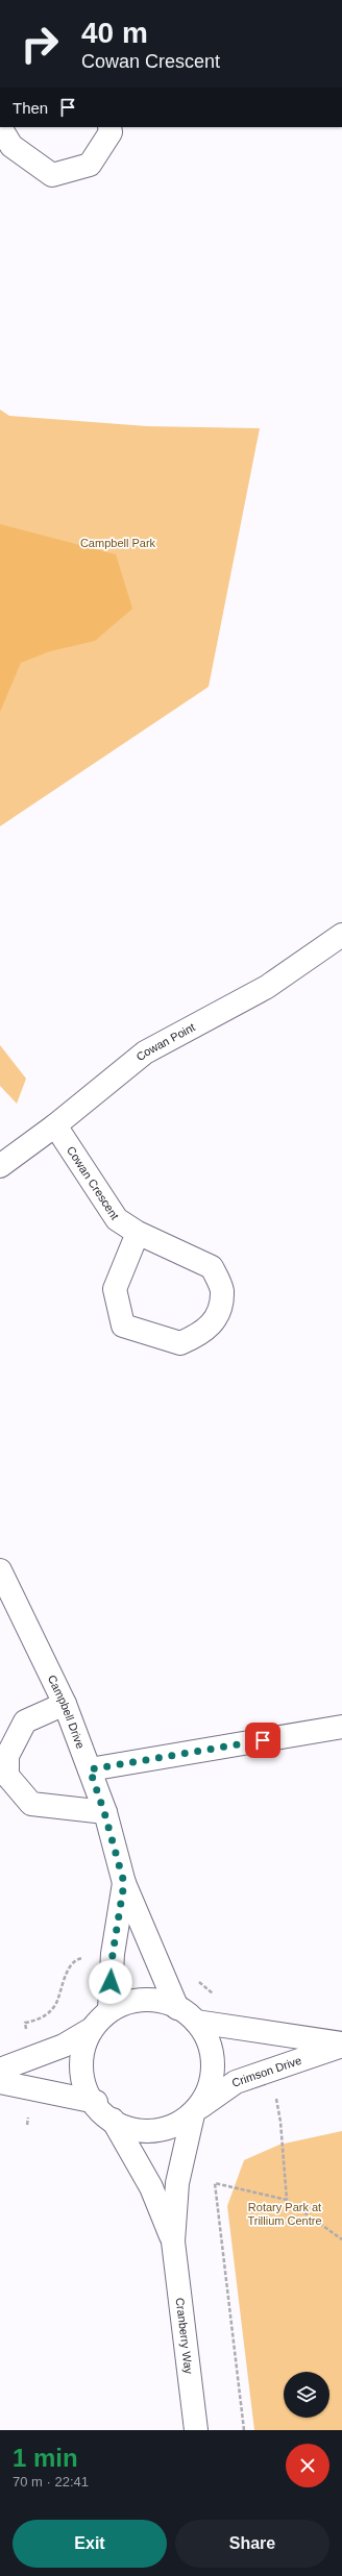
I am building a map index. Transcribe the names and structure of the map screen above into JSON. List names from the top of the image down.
{
  "streets": {
    "street": [
      "Cowan Point",
      "Cowan Crescent",
      "Campbell Drive",
      "Crimson Drive",
      "Cranberry Way"
    ]
  },
  "crossings": [
    ["Cowan Point", "Cowan Crescent"],
    ["Campbell Drive", "Crimson Drive"],
    ["Campbell Drive", "Cranberry Way"],
    ["Crimson Drive", "Cranberry Way"]
  ],
  "parks": ["Campbell Park", "Rotary Park at Trillium Centre"],
  "page": {
    "turn": ["40 m", "Cowan Crescent"],
    "then": "Then",
    "heading": ["1 min", "70 m · 22:41"],
    "buttons": ["Exit", "Share"]
  }
}
